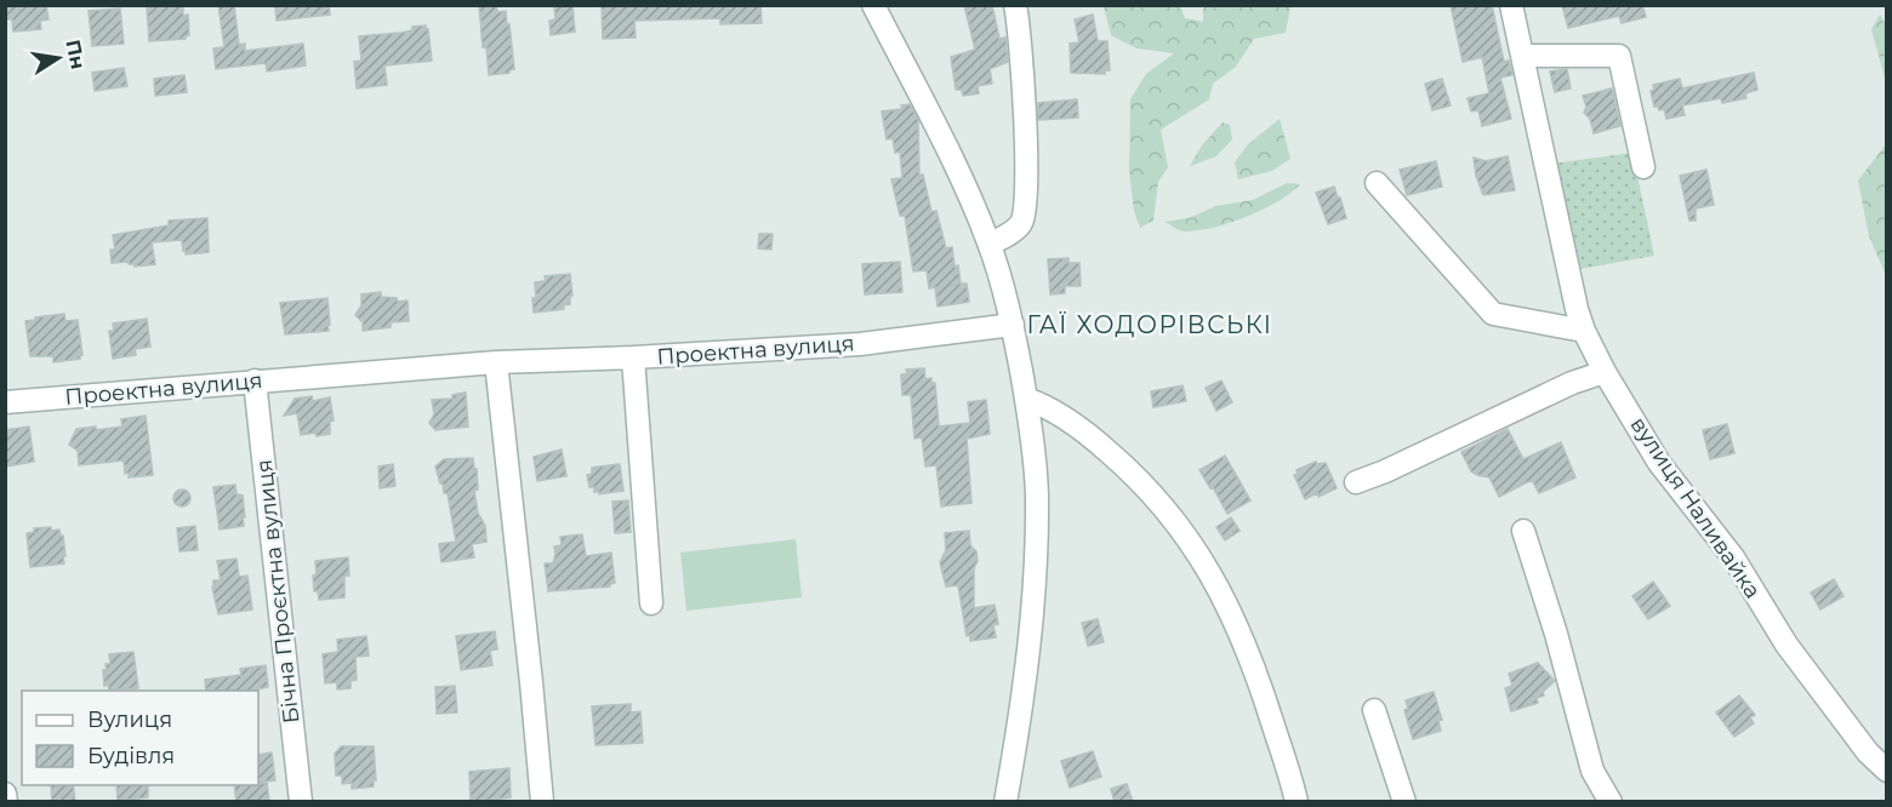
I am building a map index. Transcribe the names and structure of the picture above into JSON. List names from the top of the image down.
{
  "streets": {
    "street": ["Проектна вулиця", "вулиця Наливайка", "Бічна Проєктна вулиця"]
  },
  "crossings": [
    ["Проектна вулиця", "Бічна Проєктна вулиця"]
  ],
  "districts": ["ГАЇ ХОДОРІВСЬКІ"],
  "legend": ["Вулиця", "Будівля"],
  "north": "right"
}
